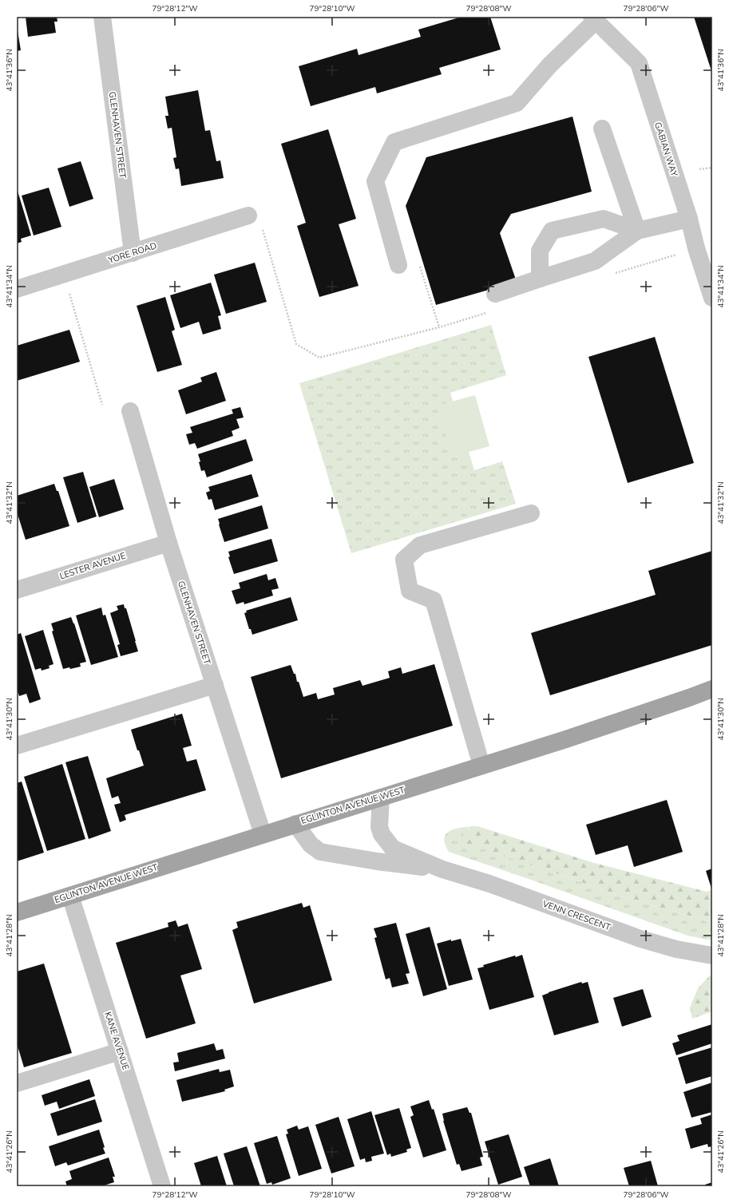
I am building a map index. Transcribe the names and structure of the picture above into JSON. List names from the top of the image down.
{
  "streets": {
    "main road": ["EGLINTON AVENUE WEST"],
    "street": [
      "GLENHAVEN STREET",
      "GABIAN WAY",
      "YORE ROAD",
      "LESTER AVENUE",
      "VENN CRESCENT",
      "KANE AVENUE"
    ]
  },
  "crossings": [
    ["GLENHAVEN STREET", "YORE ROAD"],
    ["GLENHAVEN STREET", "LESTER AVENUE"],
    ["GLENHAVEN STREET", "EGLINTON AVENUE WEST"],
    ["EGLINTON AVENUE WEST", "VENN CRESCENT"],
    ["EGLINTON AVENUE WEST", "KANE AVENUE"]
  ],
  "coordinates": [
    "79°28'12\"W",
    "79°28'10\"W",
    "79°28'08\"W",
    "79°28'06\"W",
    "43°41'36\"N",
    "43°41'34\"N",
    "43°41'32\"N",
    "43°41'30\"N",
    "43°41'28\"N",
    "43°41'26\"N"
  ]
}
